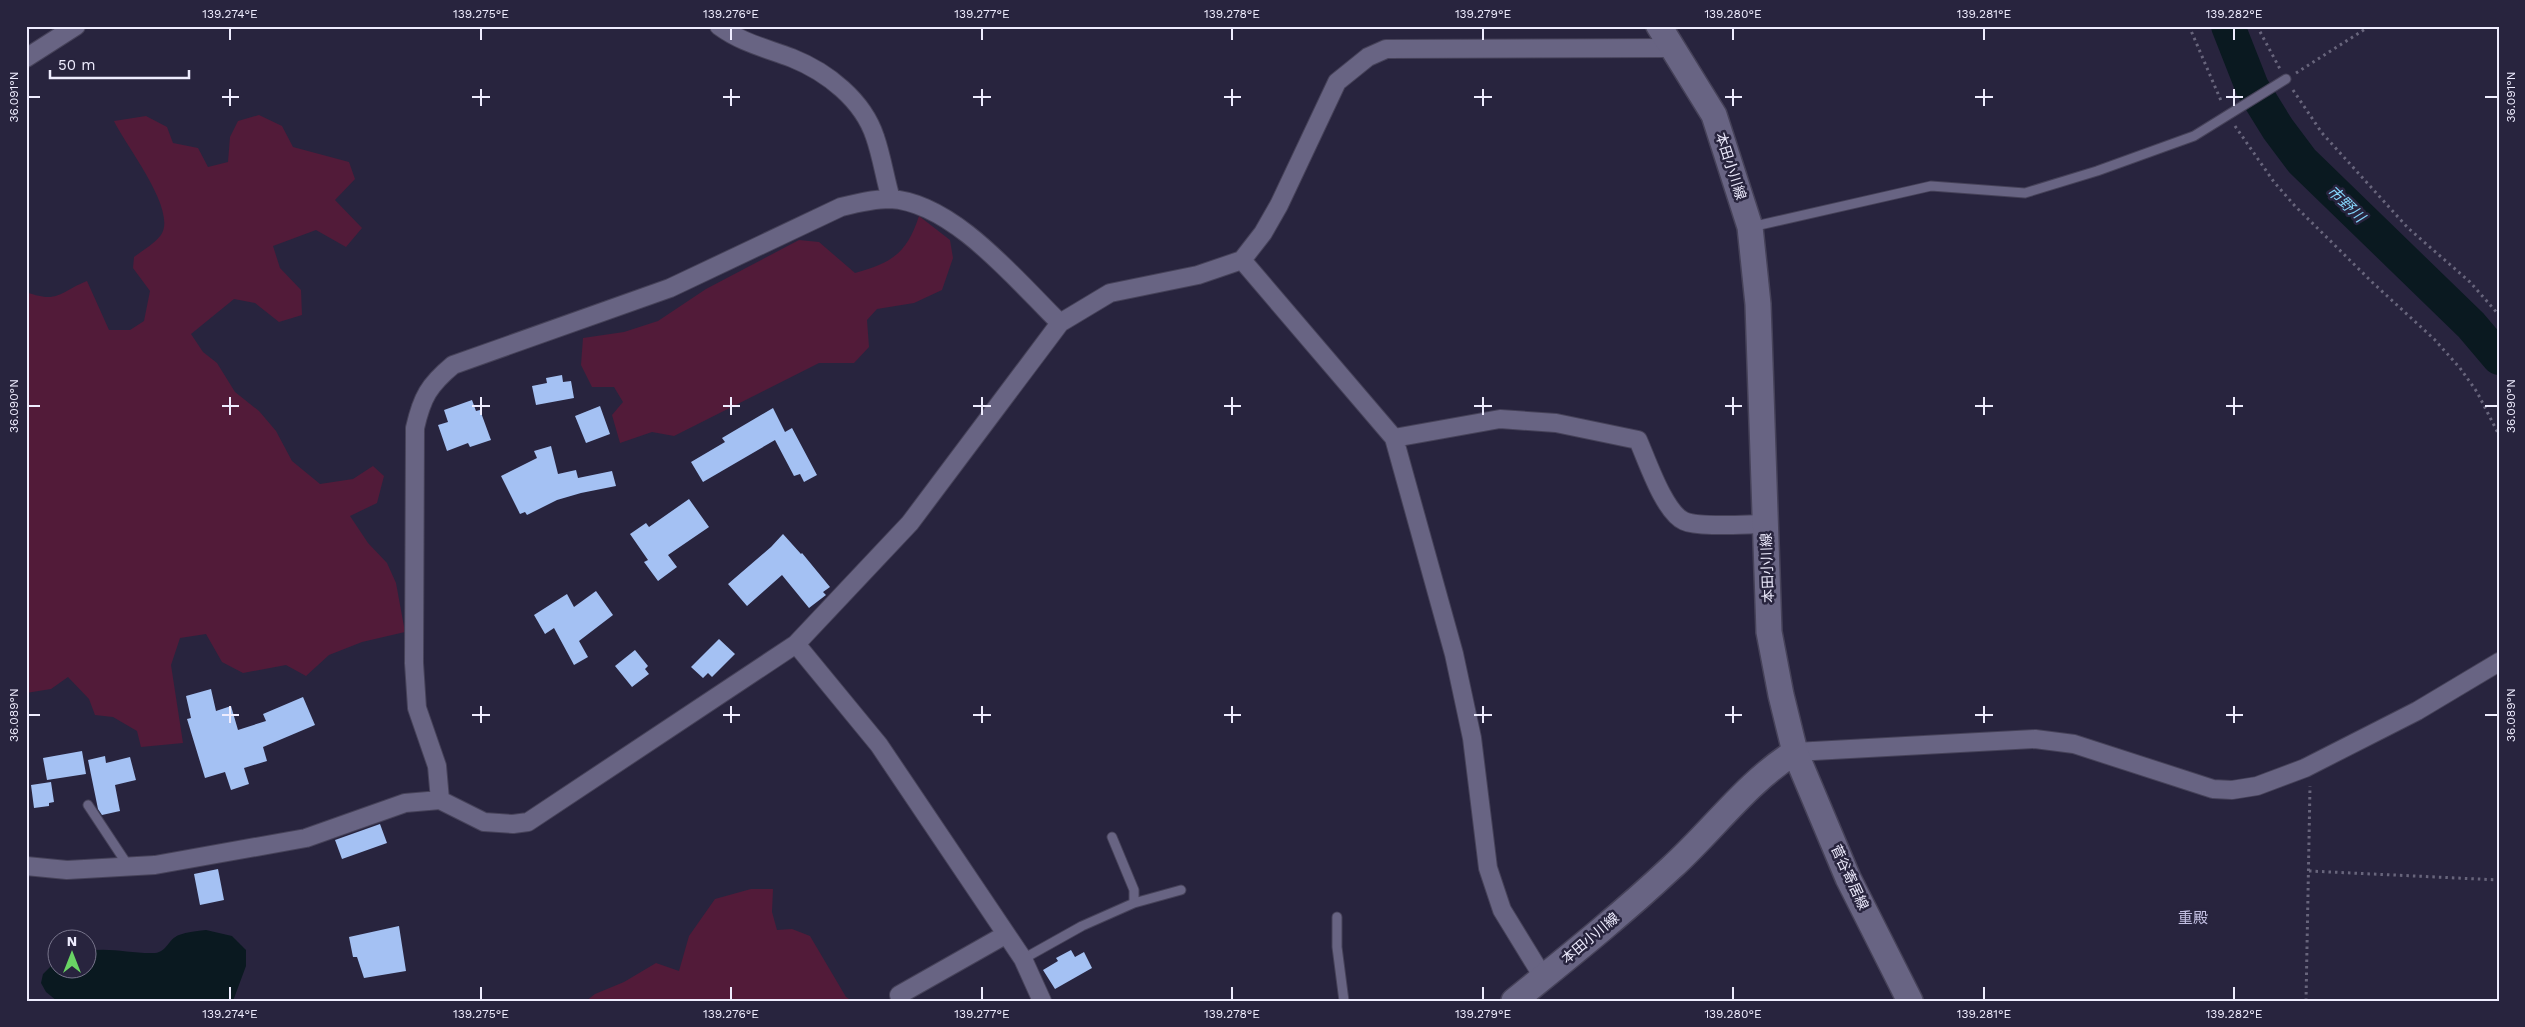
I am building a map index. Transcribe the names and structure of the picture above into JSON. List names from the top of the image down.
{
  "streets": {
    "main road": ["本田小川線", "菅谷寄居線"]
  },
  "crossings": [
    ["本田小川線", "菅谷寄居線"]
  ],
  "districts": ["重殿"],
  "water": ["市野川"],
  "scale_bar": "50 m",
  "north": "top",
  "coordinates": [
    "139.274°E",
    "139.275°E",
    "139.276°E",
    "139.277°E",
    "139.278°E",
    "139.279°E",
    "139.280°E",
    "139.281°E",
    "139.282°E",
    "36.091°N",
    "36.090°N",
    "36.089°N"
  ]
}
